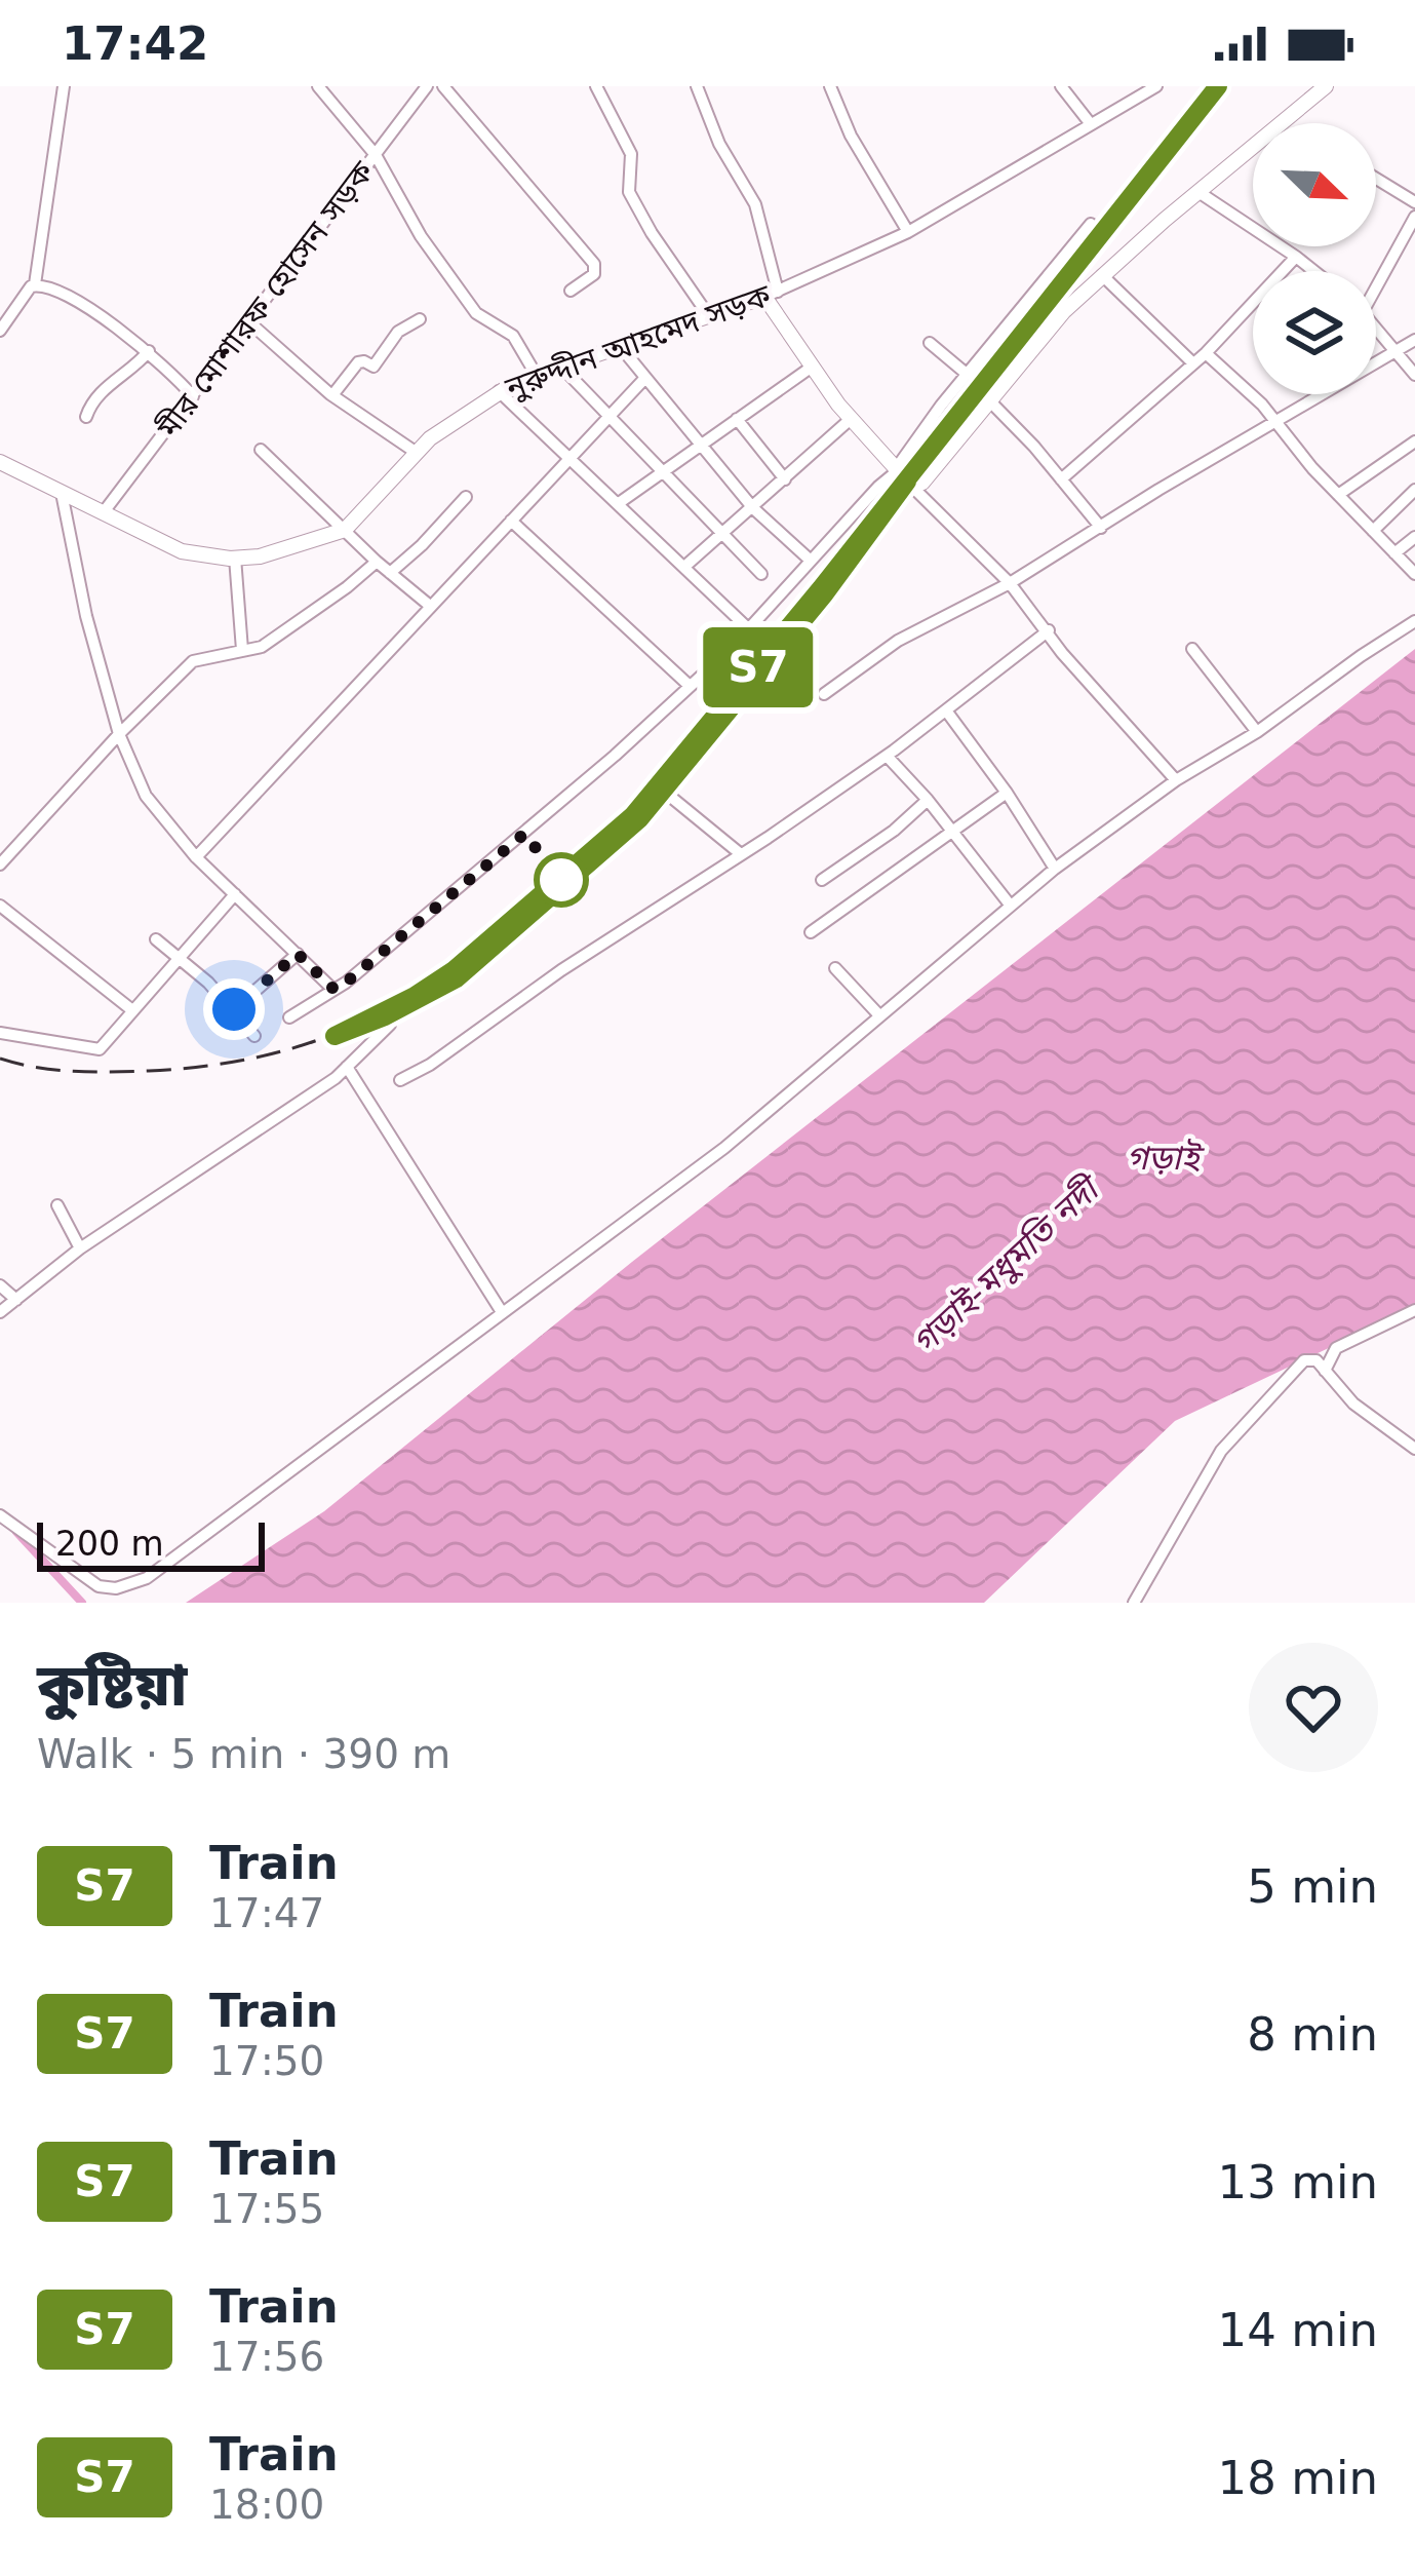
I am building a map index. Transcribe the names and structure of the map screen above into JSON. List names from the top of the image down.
{
  "streets": {
    "main road": ["নুরুদ্দীন আহমেদ সড়ক"],
    "street": ["মীর মোশারফ হোসেন সড়ক"]
  },
  "crossings": [
    ["মীর মোশারফ হোসেন সড়ক", "নুরুদ্দীন আহমেদ সড়ক"]
  ],
  "water": ["গড়াই", "গড়াই-মধুমতি নদী"],
  "scale_bar": "200 m",
  "north": "bottom right",
  "page": {
    "status": "17:42",
    "on_map": "S7",
    "scale": "200 m",
    "heading": ["কুষ্টিয়া", "Walk · 5 min · 390 m"],
    "list": [
      {
        "mark": "S7",
        "name": "Train",
        "note": "17:47",
        "value": "5 min"
      },
      {
        "mark": "S7",
        "name": "Train",
        "note": "17:50",
        "value": "8 min"
      },
      {
        "mark": "S7",
        "name": "Train",
        "note": "17:55",
        "value": "13 min"
      },
      {
        "mark": "S7",
        "name": "Train",
        "note": "17:56",
        "value": "14 min"
      },
      {
        "mark": "S7",
        "name": "Train",
        "note": "18:00",
        "value": "18 min"
      }
    ]
  }
}
